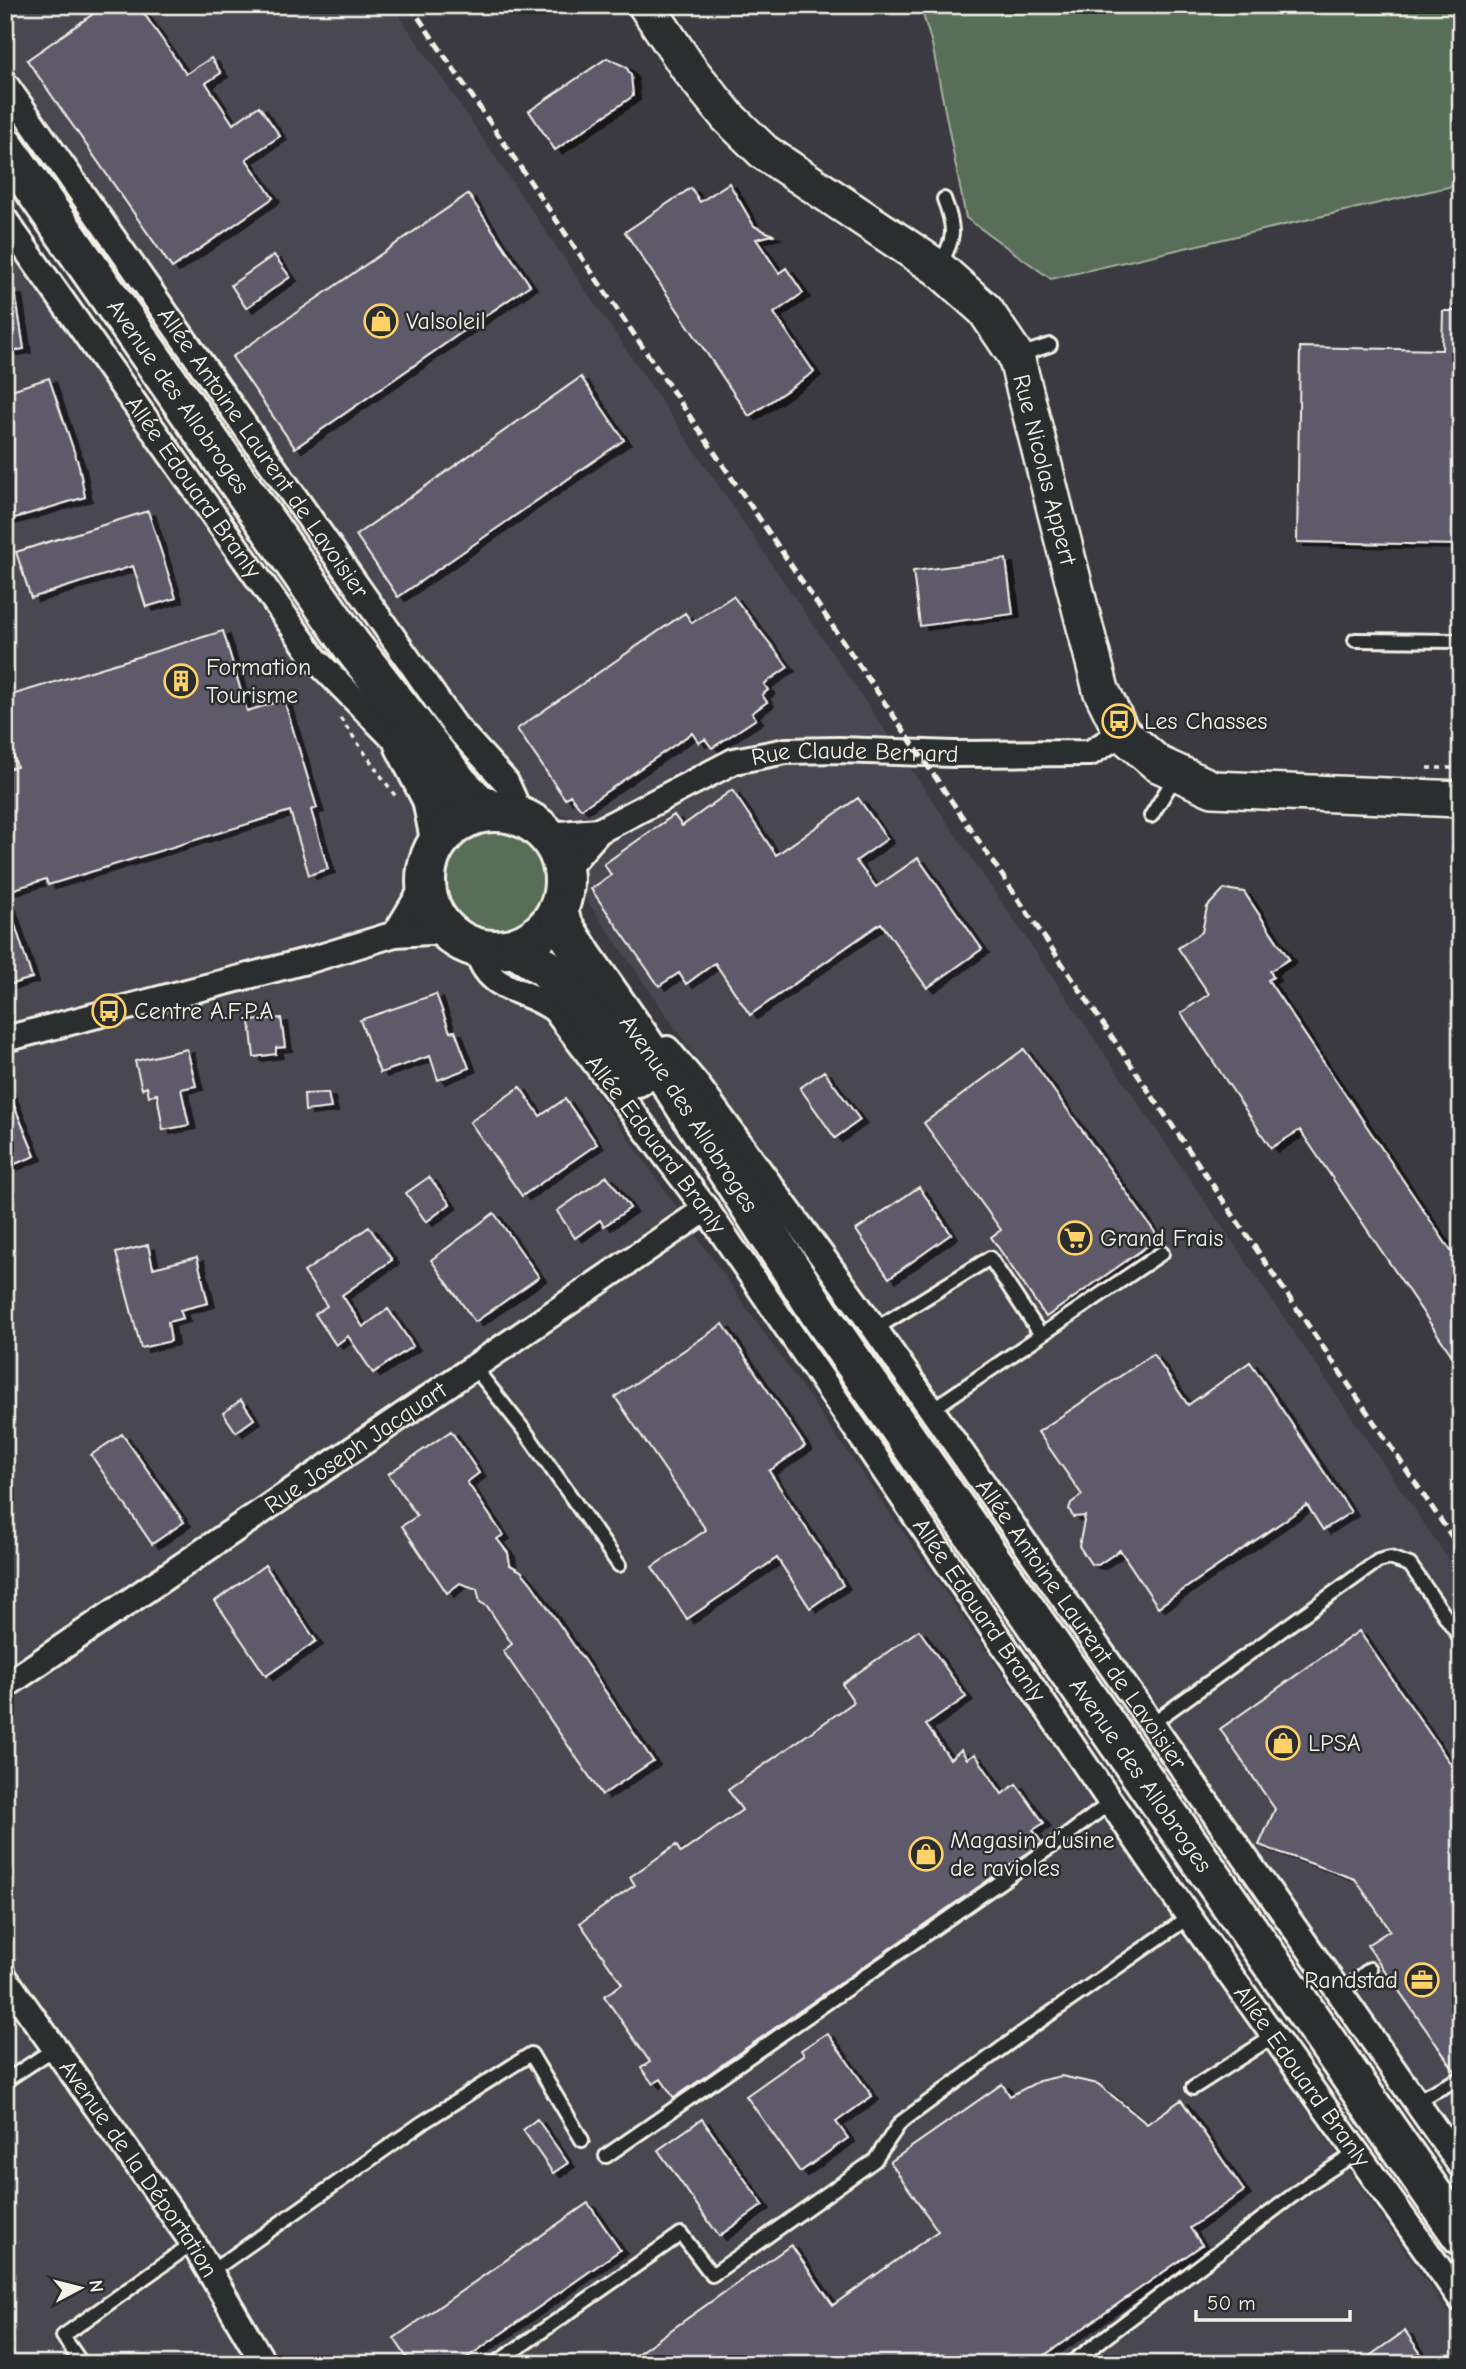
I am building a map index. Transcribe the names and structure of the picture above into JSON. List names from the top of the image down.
{
  "streets": {
    "main road": ["Avenue des Allobroges"],
    "street": [
      "Allée Antoine Laurent de Lavoisier",
      "Rue Nicolas Appert",
      "Allée Edouard Branly",
      "Rue Claude Bernard",
      "Rue Joseph Jacquart",
      "Avenue de la Déportation"
    ]
  },
  "crossings": [
    ["Avenue des Allobroges", "Allée Antoine Laurent de Lavoisier"],
    ["Avenue des Allobroges", "Allée Edouard Branly"],
    ["Avenue des Allobroges", "Rue Claude Bernard"],
    ["Allée Antoine Laurent de Lavoisier", "Allée Edouard Branly"],
    ["Allée Antoine Laurent de Lavoisier", "Rue Claude Bernard"],
    ["Rue Nicolas Appert", "Rue Claude Bernard"],
    ["Allée Edouard Branly", "Rue Claude Bernard"],
    ["Allée Edouard Branly", "Rue Joseph Jacquart"]
  ],
  "places": {
    "shop": ["Valsoleil", "LPSA", "Magasin d’usine de ravioles"],
    "building": ["Formation Tourisme"],
    "bus stop": ["Les Chasses", "Centre A.F.P.A"],
    "supermarket": ["Grand Frais"],
    "office": ["Randstad"]
  },
  "scale_bar": "50 m",
  "north": "right"
}
